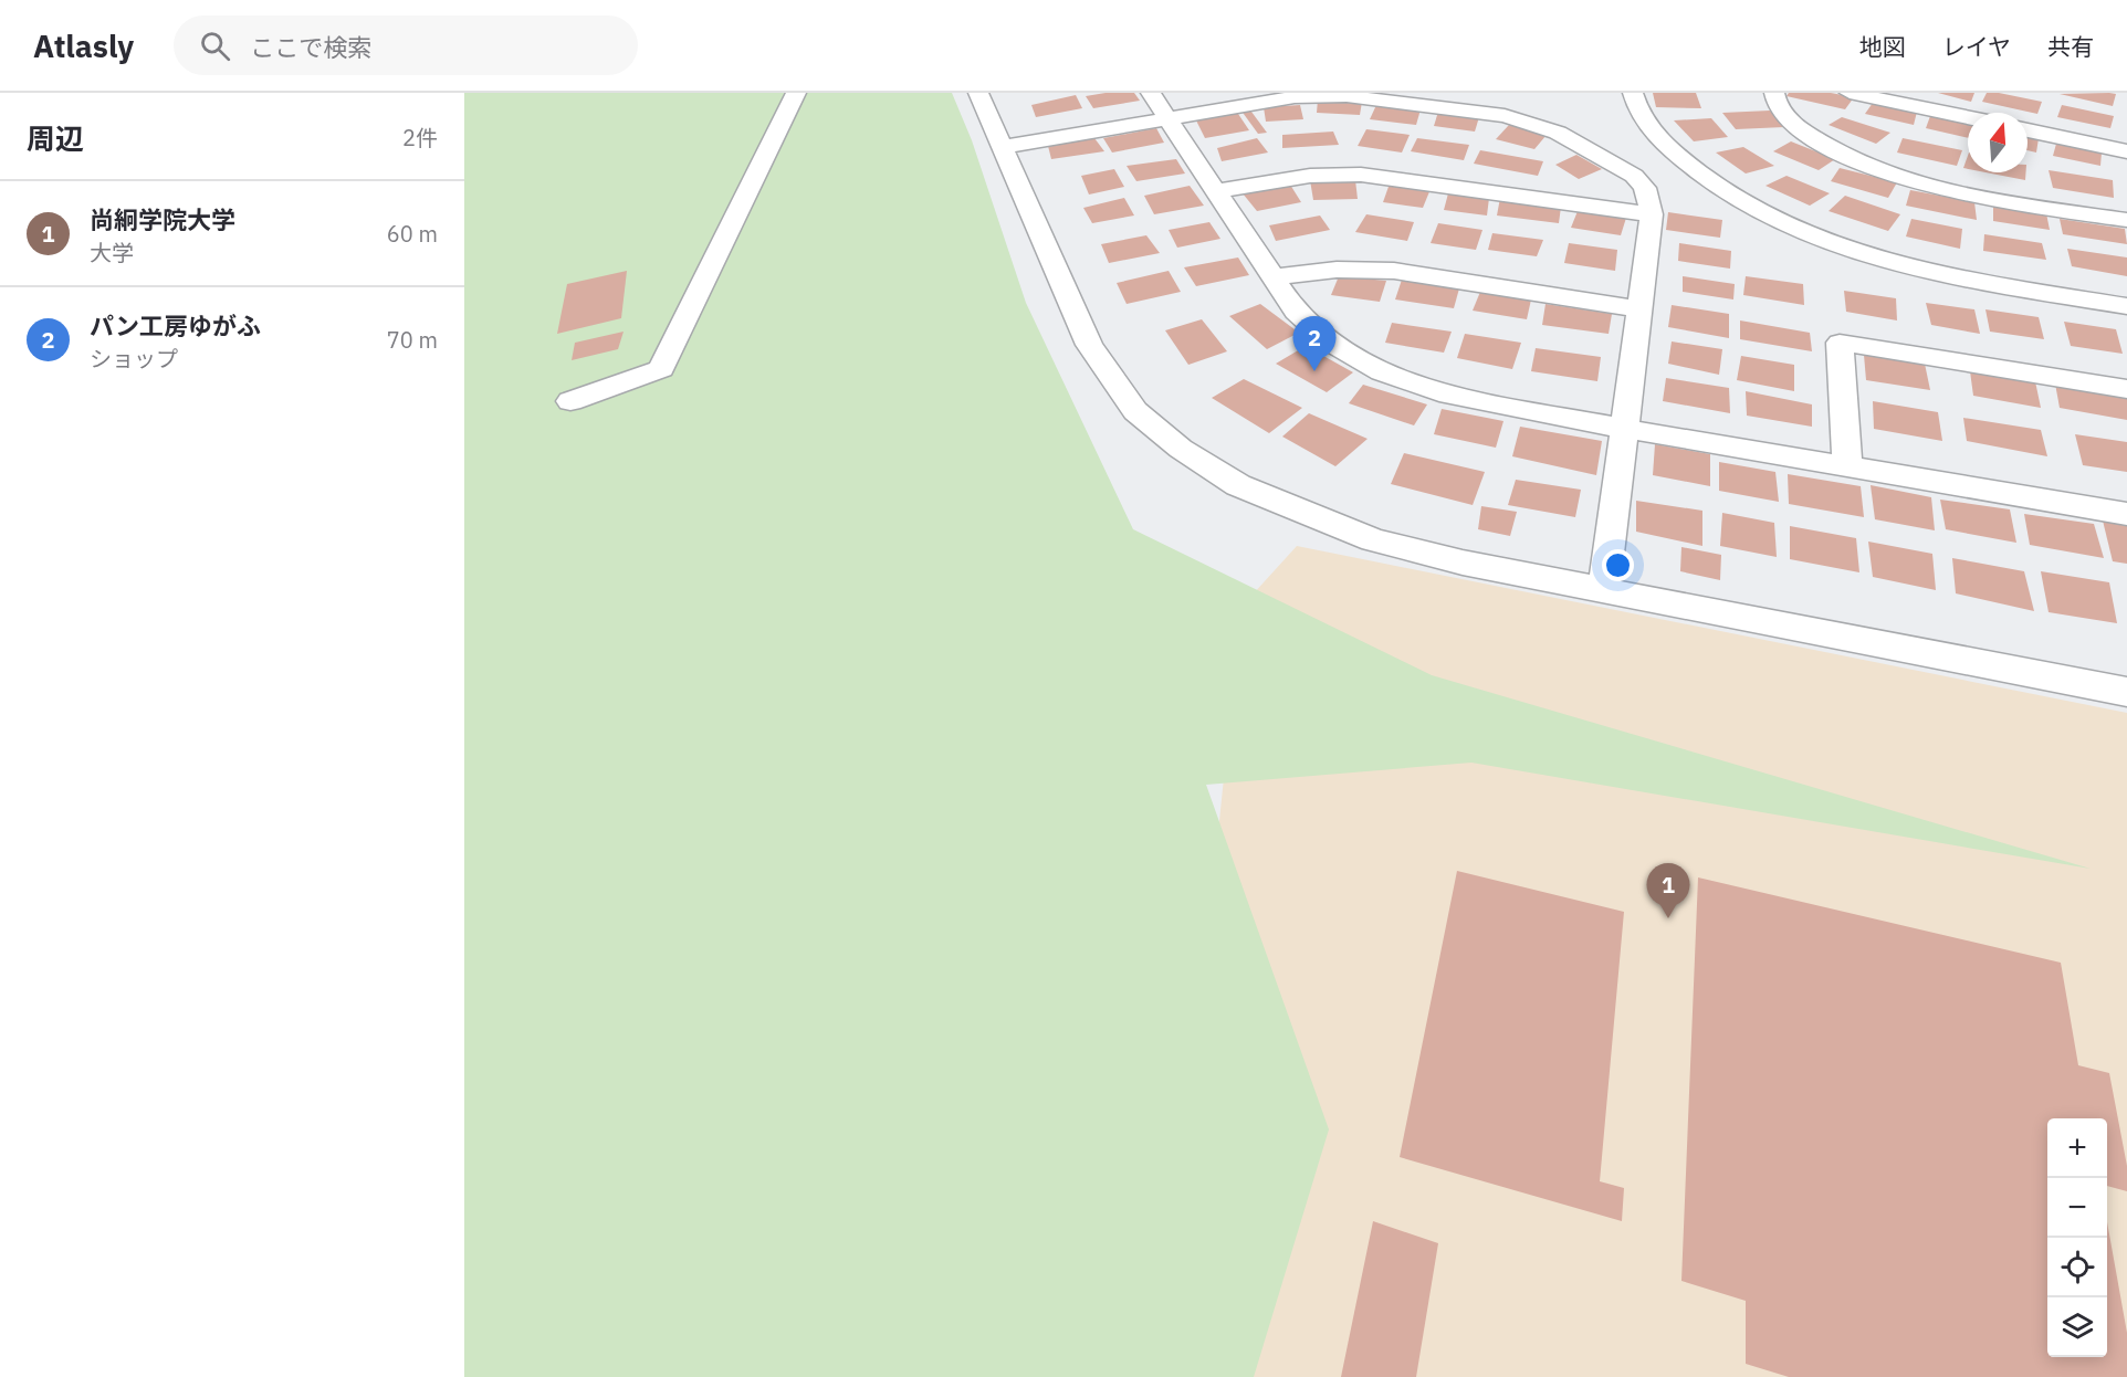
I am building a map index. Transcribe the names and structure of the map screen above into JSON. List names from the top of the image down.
{
  "north": "top",
  "page": {
    "header": "Atlasly",
    "search": "ここで検索",
    "nav": ["地図", "レイヤ", "共有"],
    "heading": ["周辺", "2件"],
    "list": [
      {
        "mark": "1",
        "name": "尚絅学院大学",
        "note": "大学",
        "value": "60 m"
      },
      {
        "mark": "2",
        "name": "パン工房ゆがふ",
        "note": "ショップ",
        "value": "70 m"
      }
    ],
    "pins": ["2", "1"],
    "map_buttons": ["+", "−"]
  }
}
